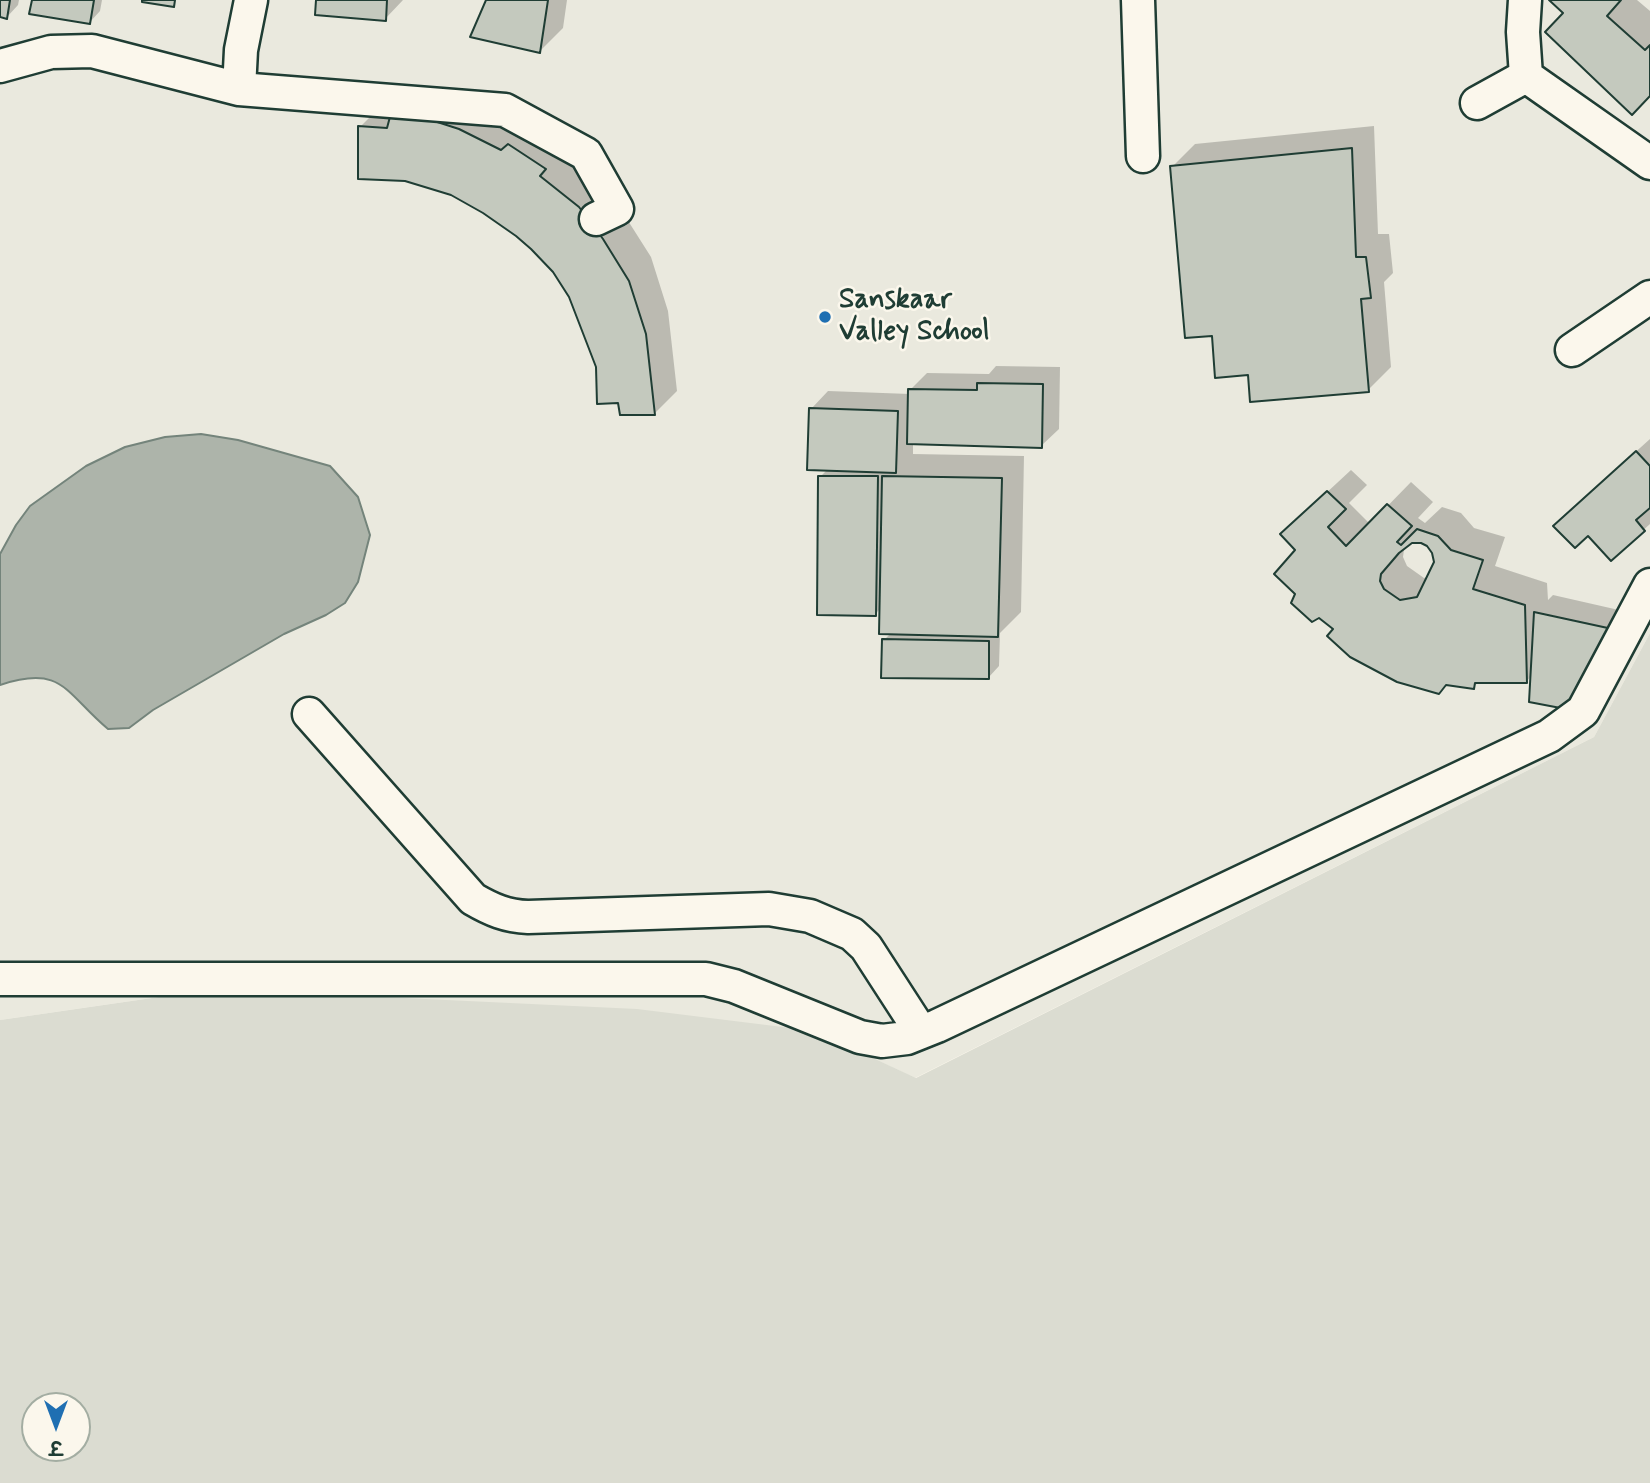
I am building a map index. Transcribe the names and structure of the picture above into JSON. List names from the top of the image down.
{
  "places": ["Sanskaar Valley School"],
  "north": "bottom"
}
